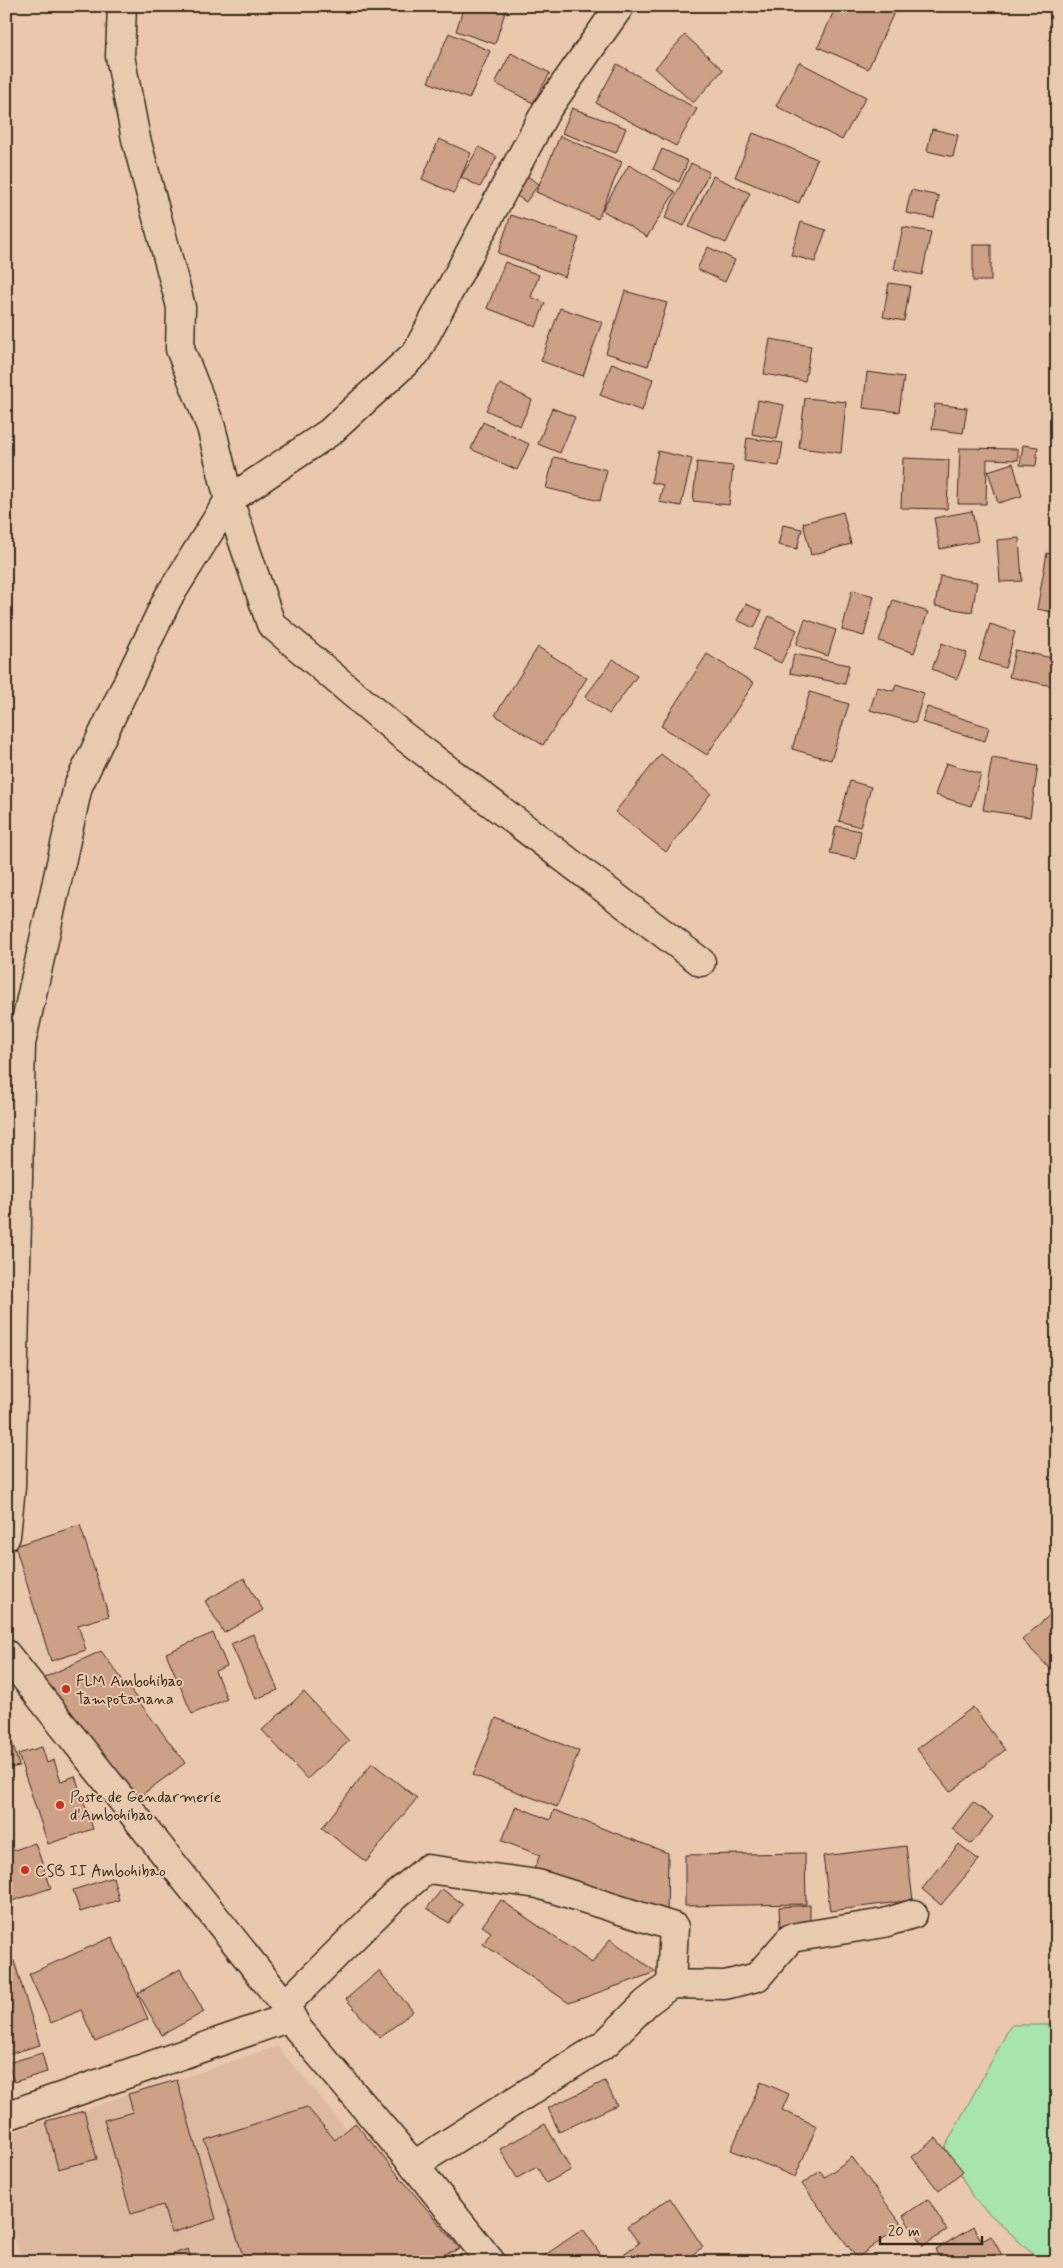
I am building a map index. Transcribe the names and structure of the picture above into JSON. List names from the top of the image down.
{
  "places": ["FLM Ambohibao Tampotanana", "Poste de Gendarmerie d'Ambohibao", "CSB II Ambohibao"],
  "scale_bar": "20 m"
}
